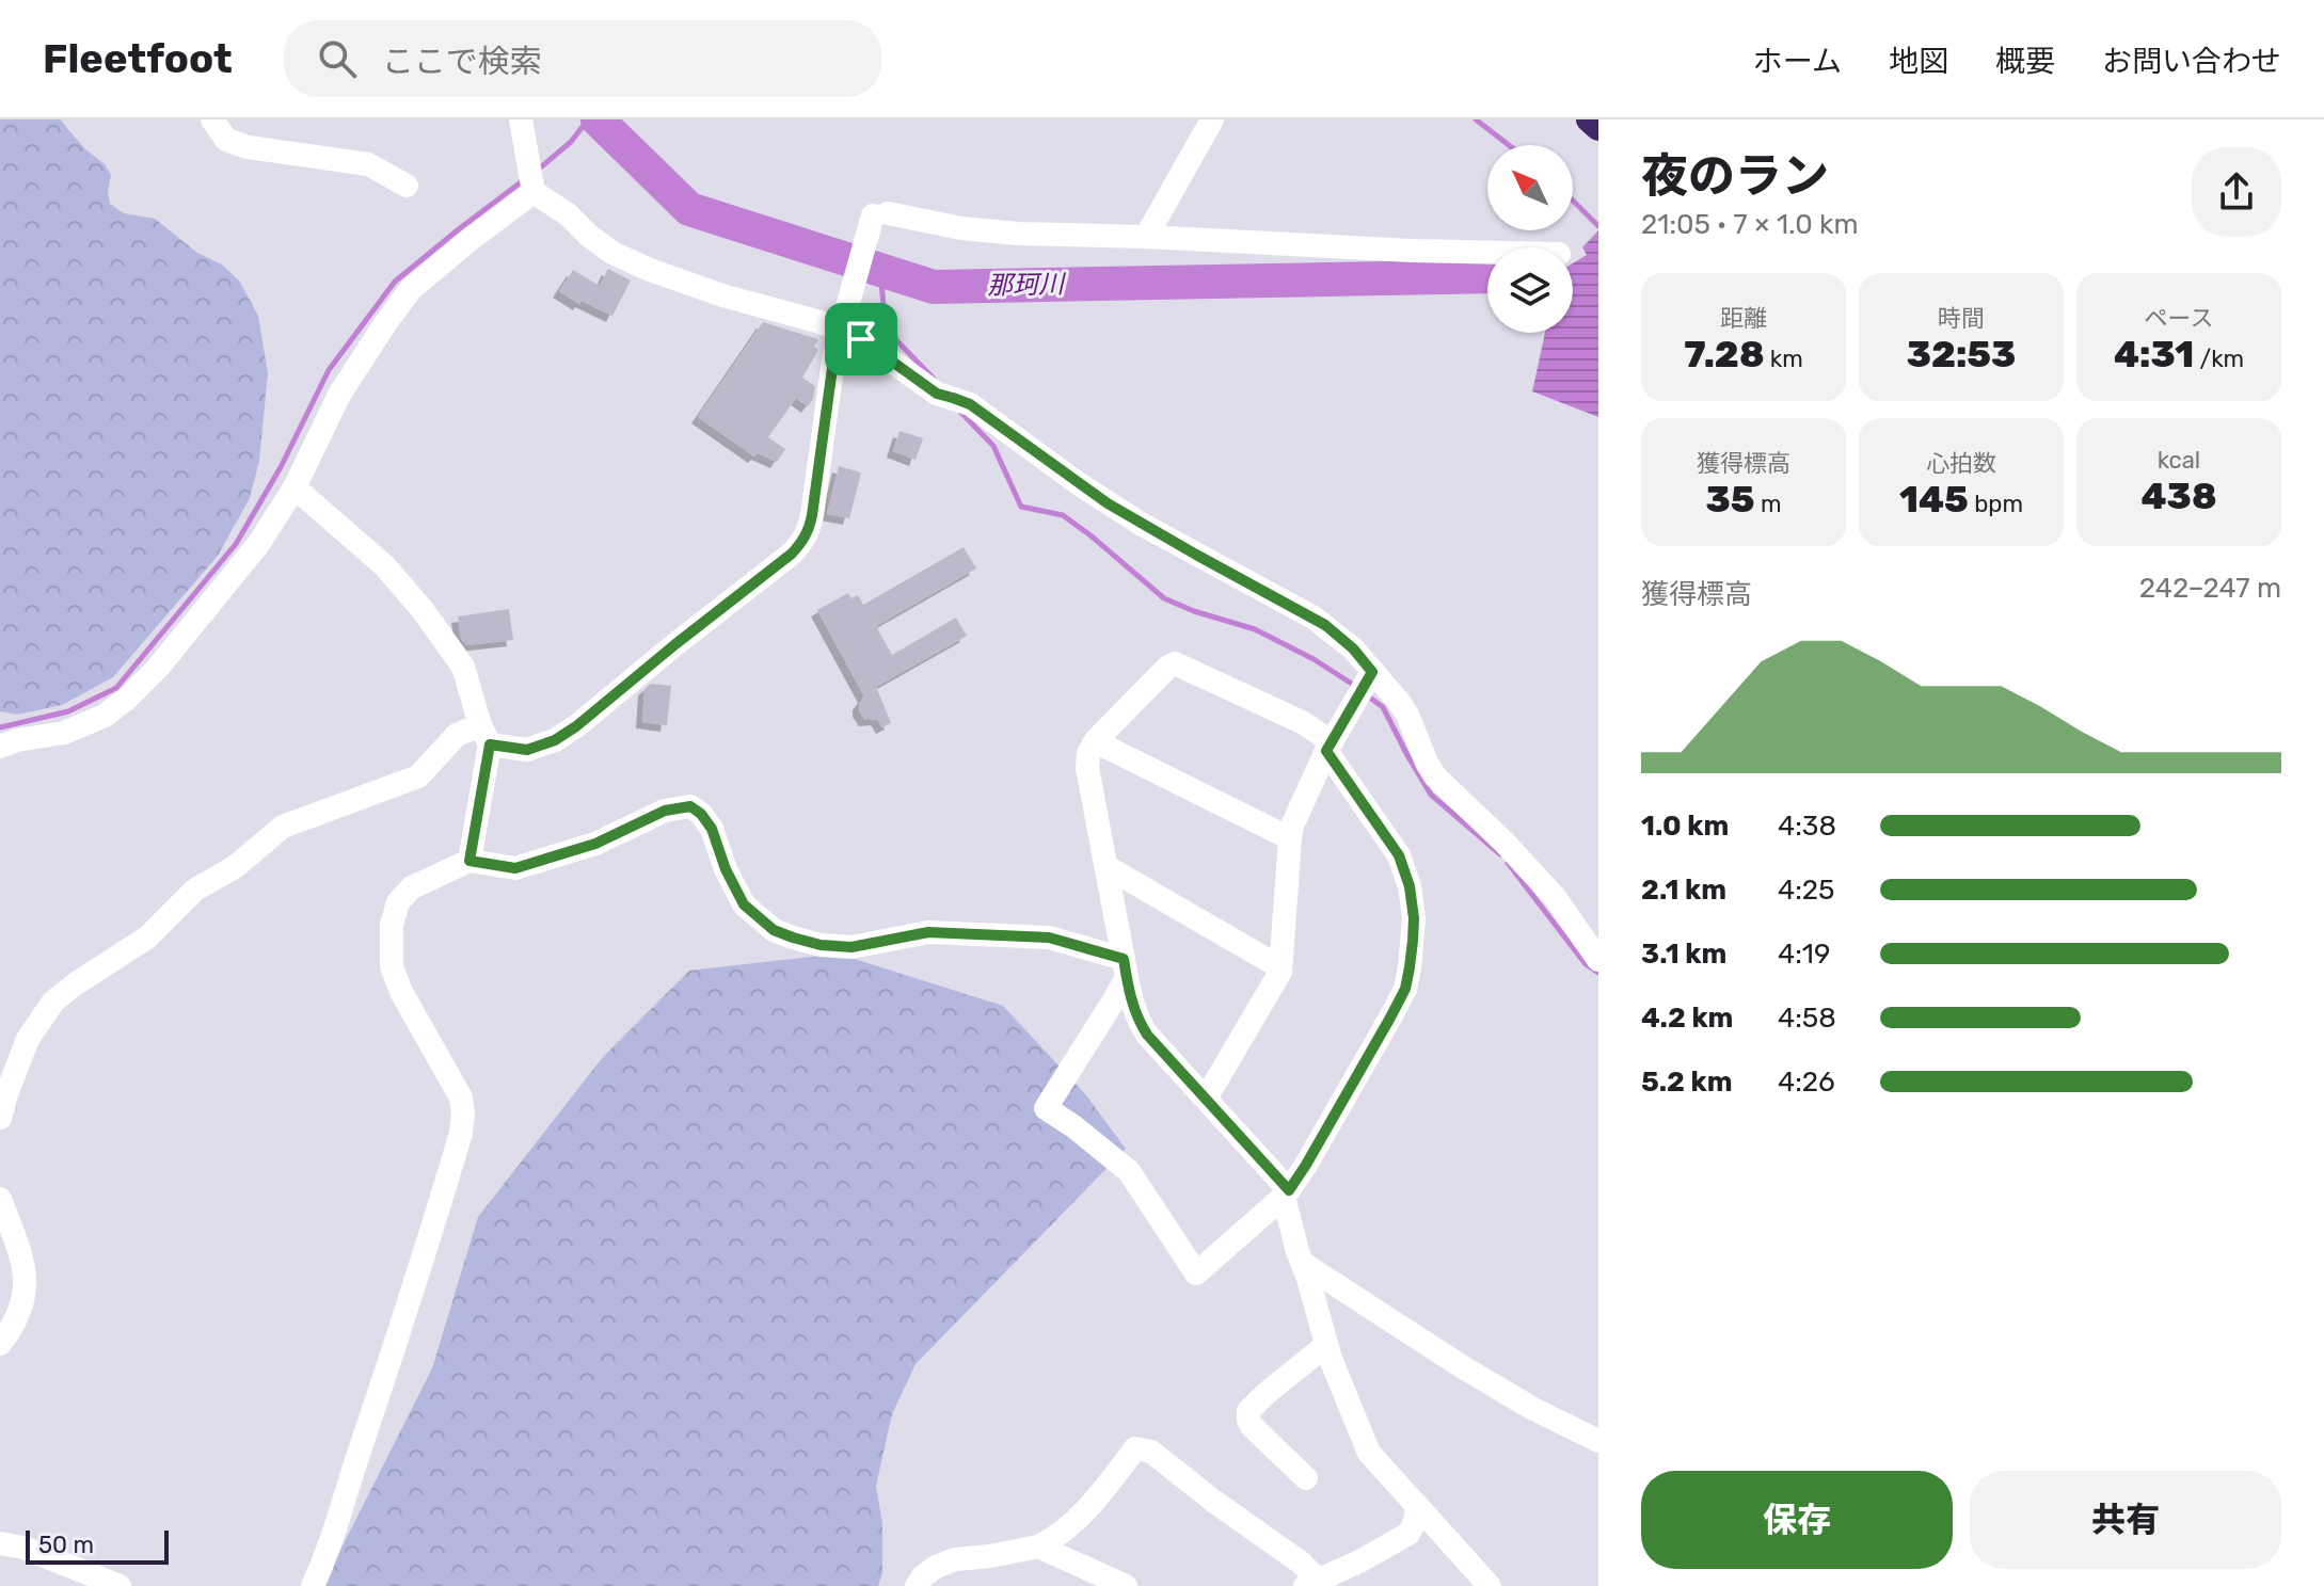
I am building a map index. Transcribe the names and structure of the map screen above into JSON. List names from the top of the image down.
{
  "water": ["那珂川"],
  "scale_bar": "50 m",
  "north": "top left",
  "page": {
    "header": "Fleetfoot",
    "search": "ここで検索",
    "nav": [
      "ホーム",
      "地図",
      "概要",
      "お問い合わせ"
    ],
    "heading": ["夜のラン", "21:05 · 7 × 1.0 km"],
    "stats": [
      ["距離", "7.28 km"],
      ["時間", "32:53"],
      ["ペース", "4:31 /km"],
      ["獲得標高", "35 m"],
      ["心拍数", "145 bpm"],
      ["kcal", "438"]
    ],
    "chart": ["獲得標高", "242–247 m"],
    "list": [
      {
        "name": "1.0 km",
        "note": "4:38"
      },
      {
        "name": "2.1 km",
        "note": "4:25"
      },
      {
        "name": "3.1 km",
        "note": "4:19"
      },
      {
        "name": "4.2 km",
        "note": "4:58"
      },
      {
        "name": "5.2 km",
        "note": "4:26"
      }
    ],
    "buttons": ["保存", "共有"],
    "scale": "50 m"
  }
}
